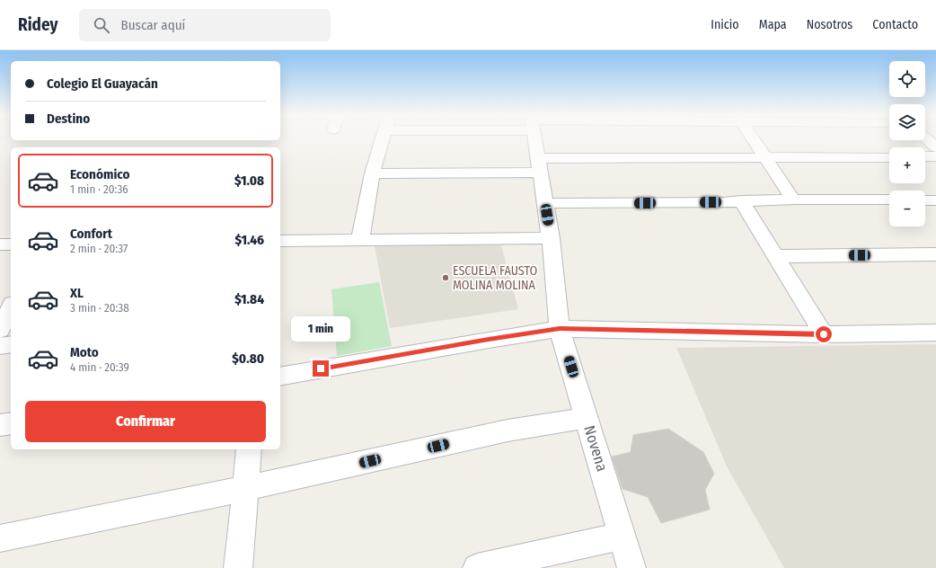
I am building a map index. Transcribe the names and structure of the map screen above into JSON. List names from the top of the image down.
{
  "streets": {
    "street": ["Novena"]
  },
  "places": ["ESCUELA FAUSTO MOLINA MOLINA"],
  "page": {
    "header": "Ridey",
    "search": "Buscar aquí",
    "nav": [
      "Inicio",
      "Mapa",
      "Nosotros",
      "Contacto"
    ],
    "map_buttons": ["+", "−"],
    "banner": ["Colegio El Guayacán", "Destino"],
    "list": [
      {
        "name": "Económico",
        "note": "1 min · 20:36",
        "value": "$1.08"
      },
      {
        "name": "Confort",
        "note": "2 min · 20:37",
        "value": "$1.46"
      },
      {
        "name": "XL",
        "note": "3 min · 20:38",
        "value": "$1.84"
      },
      {
        "name": "Moto",
        "note": "4 min · 20:39",
        "value": "$0.80"
      }
    ],
    "bubble": "1 min",
    "buttons": "Confirmar"
  }
}
